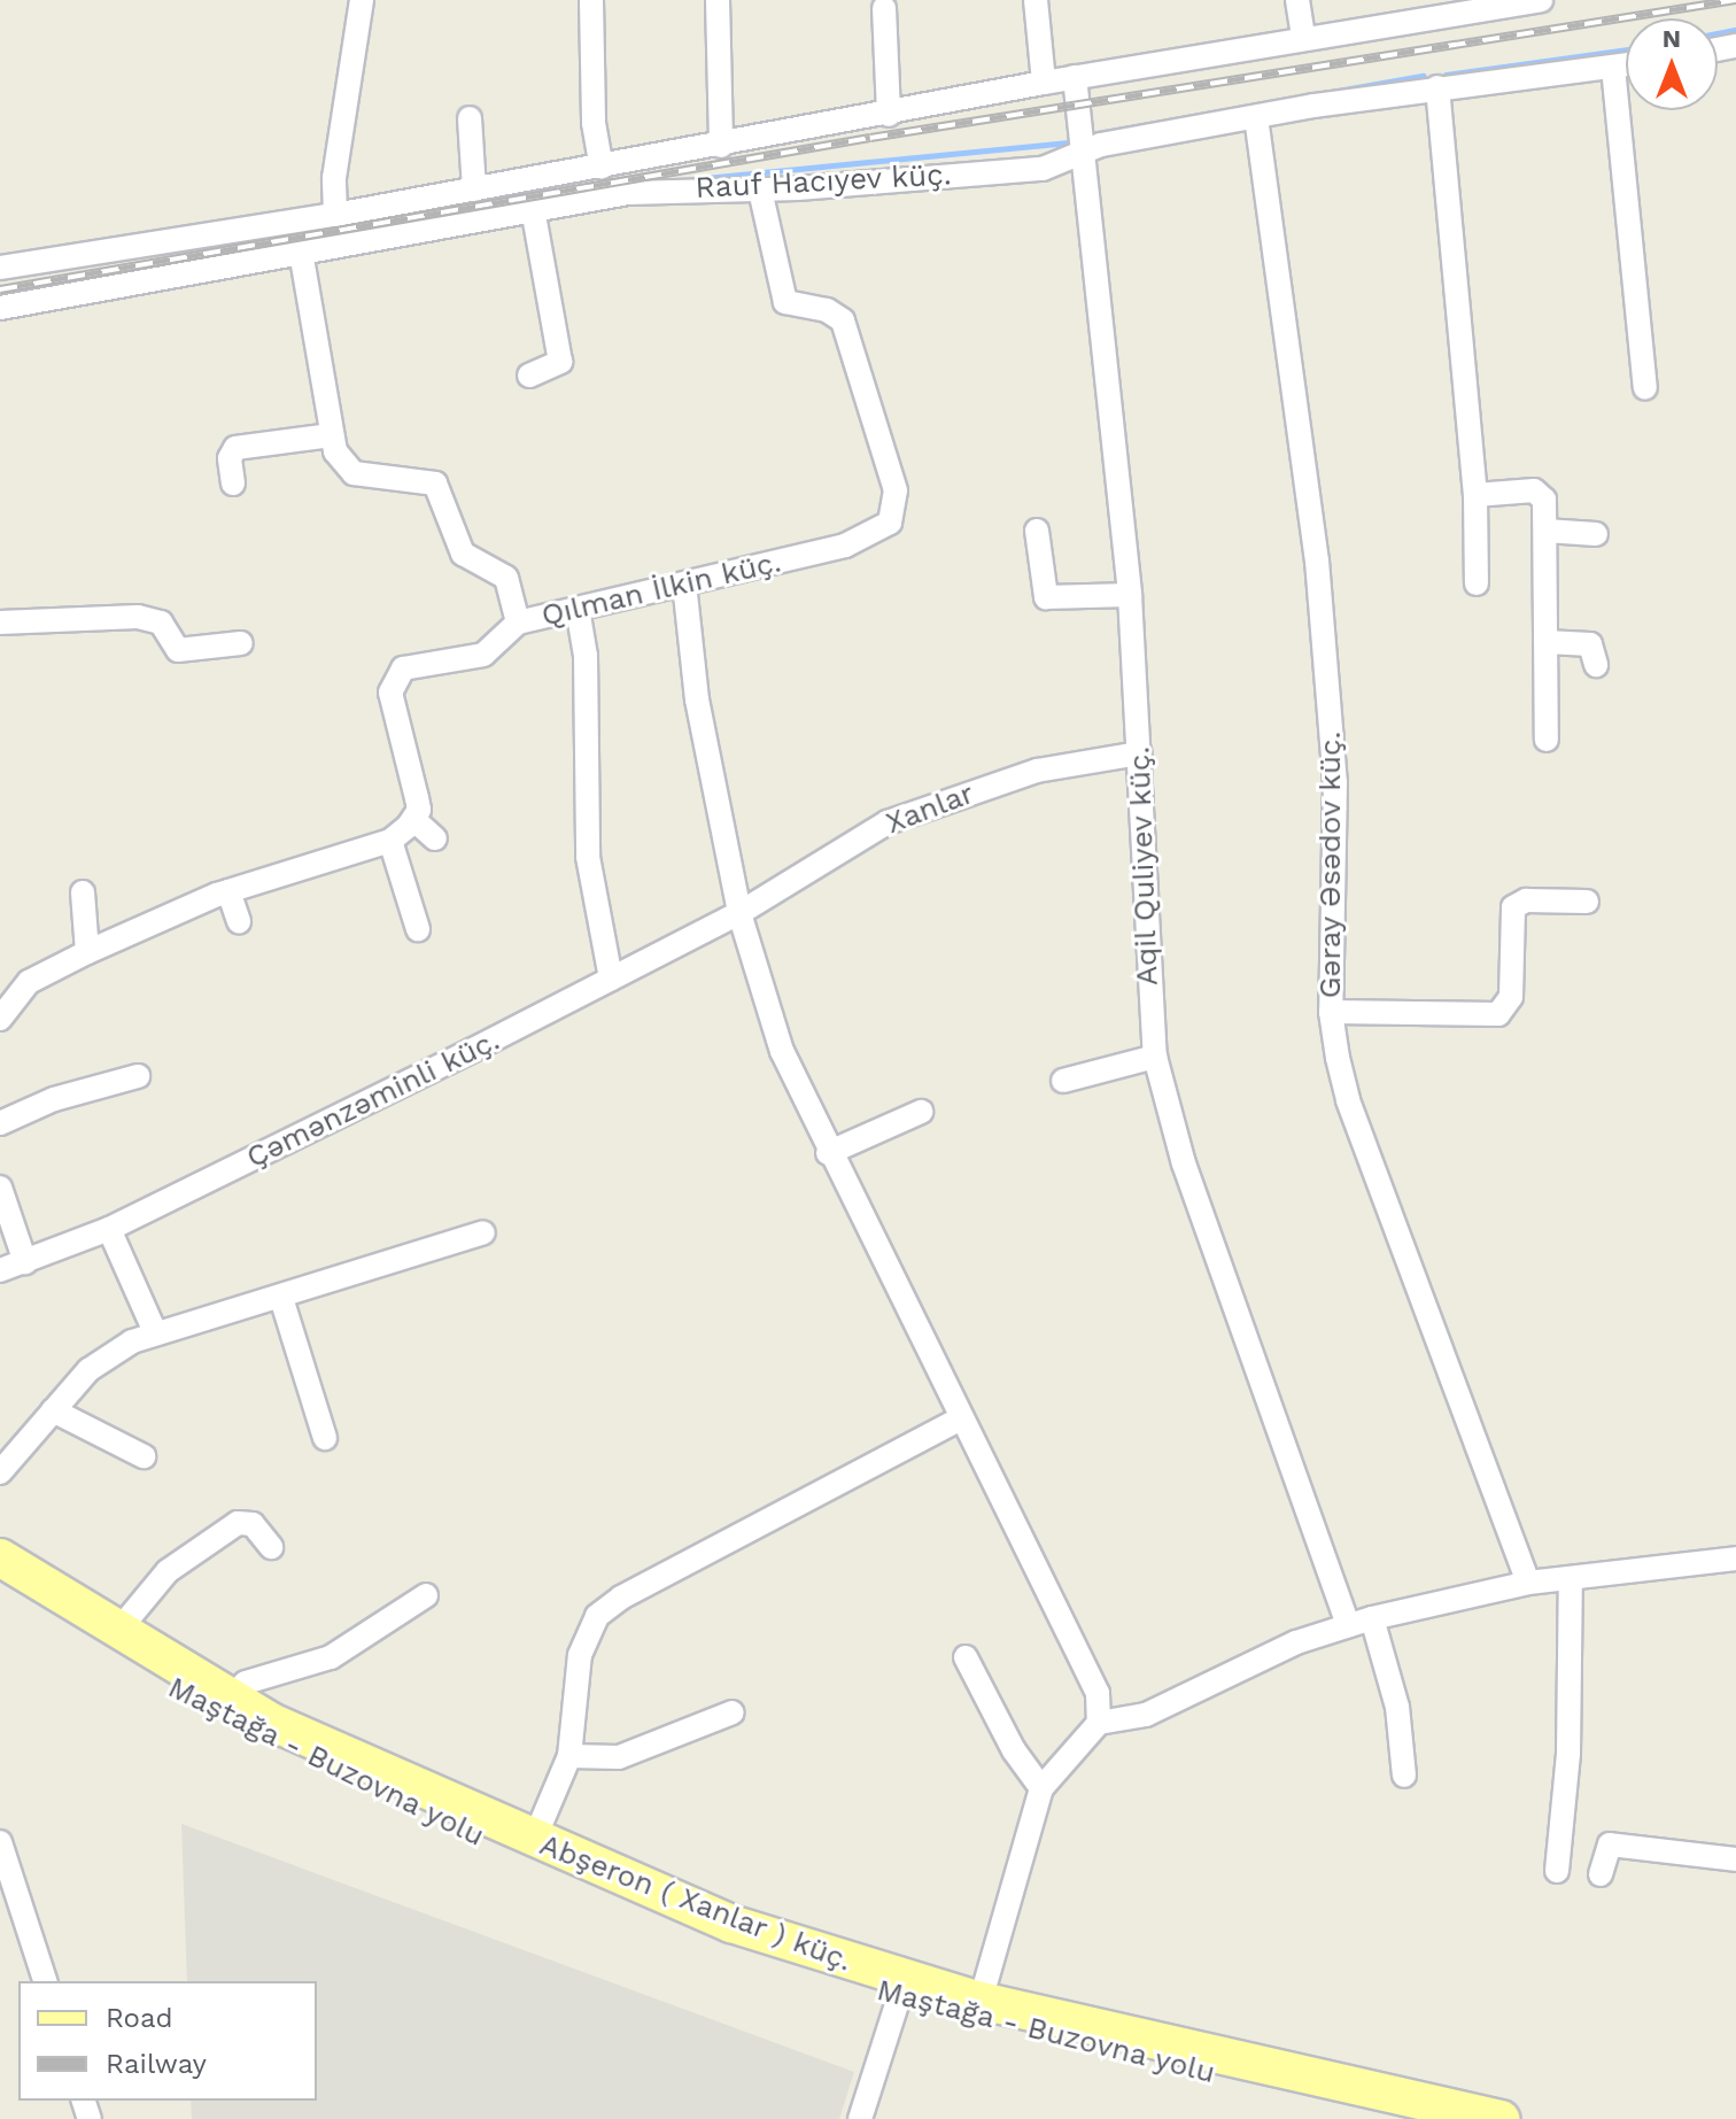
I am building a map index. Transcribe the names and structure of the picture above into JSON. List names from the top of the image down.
{
  "streets": {
    "main road": ["Maştağa - Buzovna yolu", "Abşeron ( Xanlar ) küç."],
    "street": [
      "Rauf Hacıyev küç.",
      "Qılman İlkin küç.",
      "Xanlar",
      "Gəray Əsədov küç.",
      "Aqil Quliyev küç.",
      "Çəmənzəminli küç."
    ]
  },
  "crossings": [
    ["Rauf Hacıyev küç.", "Qılman İlkin küç."],
    ["Rauf Hacıyev küç.", "Gəray Əsədov küç."],
    ["Rauf Hacıyev küç.", "Aqil Quliyev küç."],
    ["Xanlar", "Aqil Quliyev küç."],
    ["Xanlar", "Çəmənzəminli küç."],
    ["Maştağa - Buzovna yolu", "Abşeron ( Xanlar ) küç."]
  ],
  "legend": ["Road", "Railway"],
  "north": "top"
}
